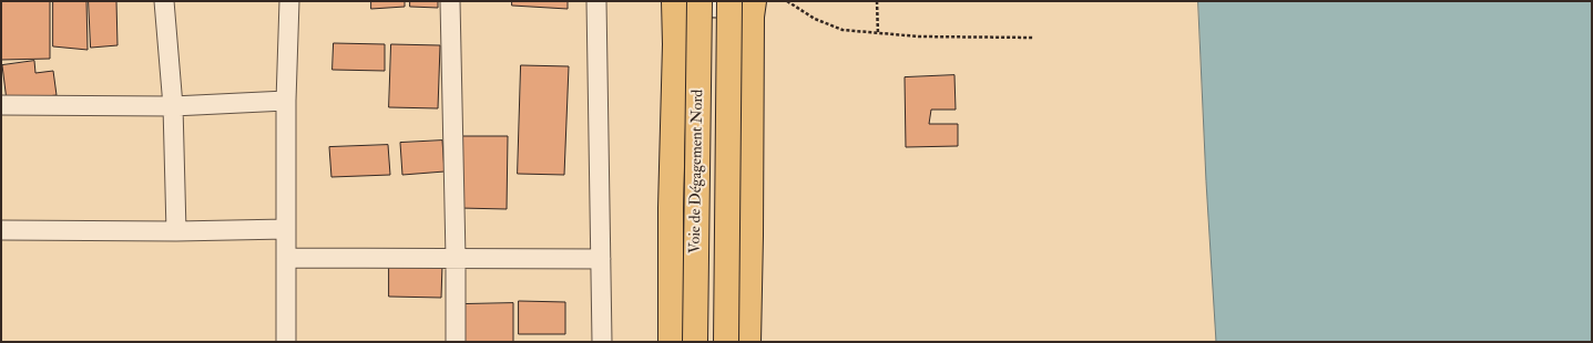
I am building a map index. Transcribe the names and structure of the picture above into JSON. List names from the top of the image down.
{
  "streets": {
    "highway": ["Voie de Dégagement Nord"]
  }
}
